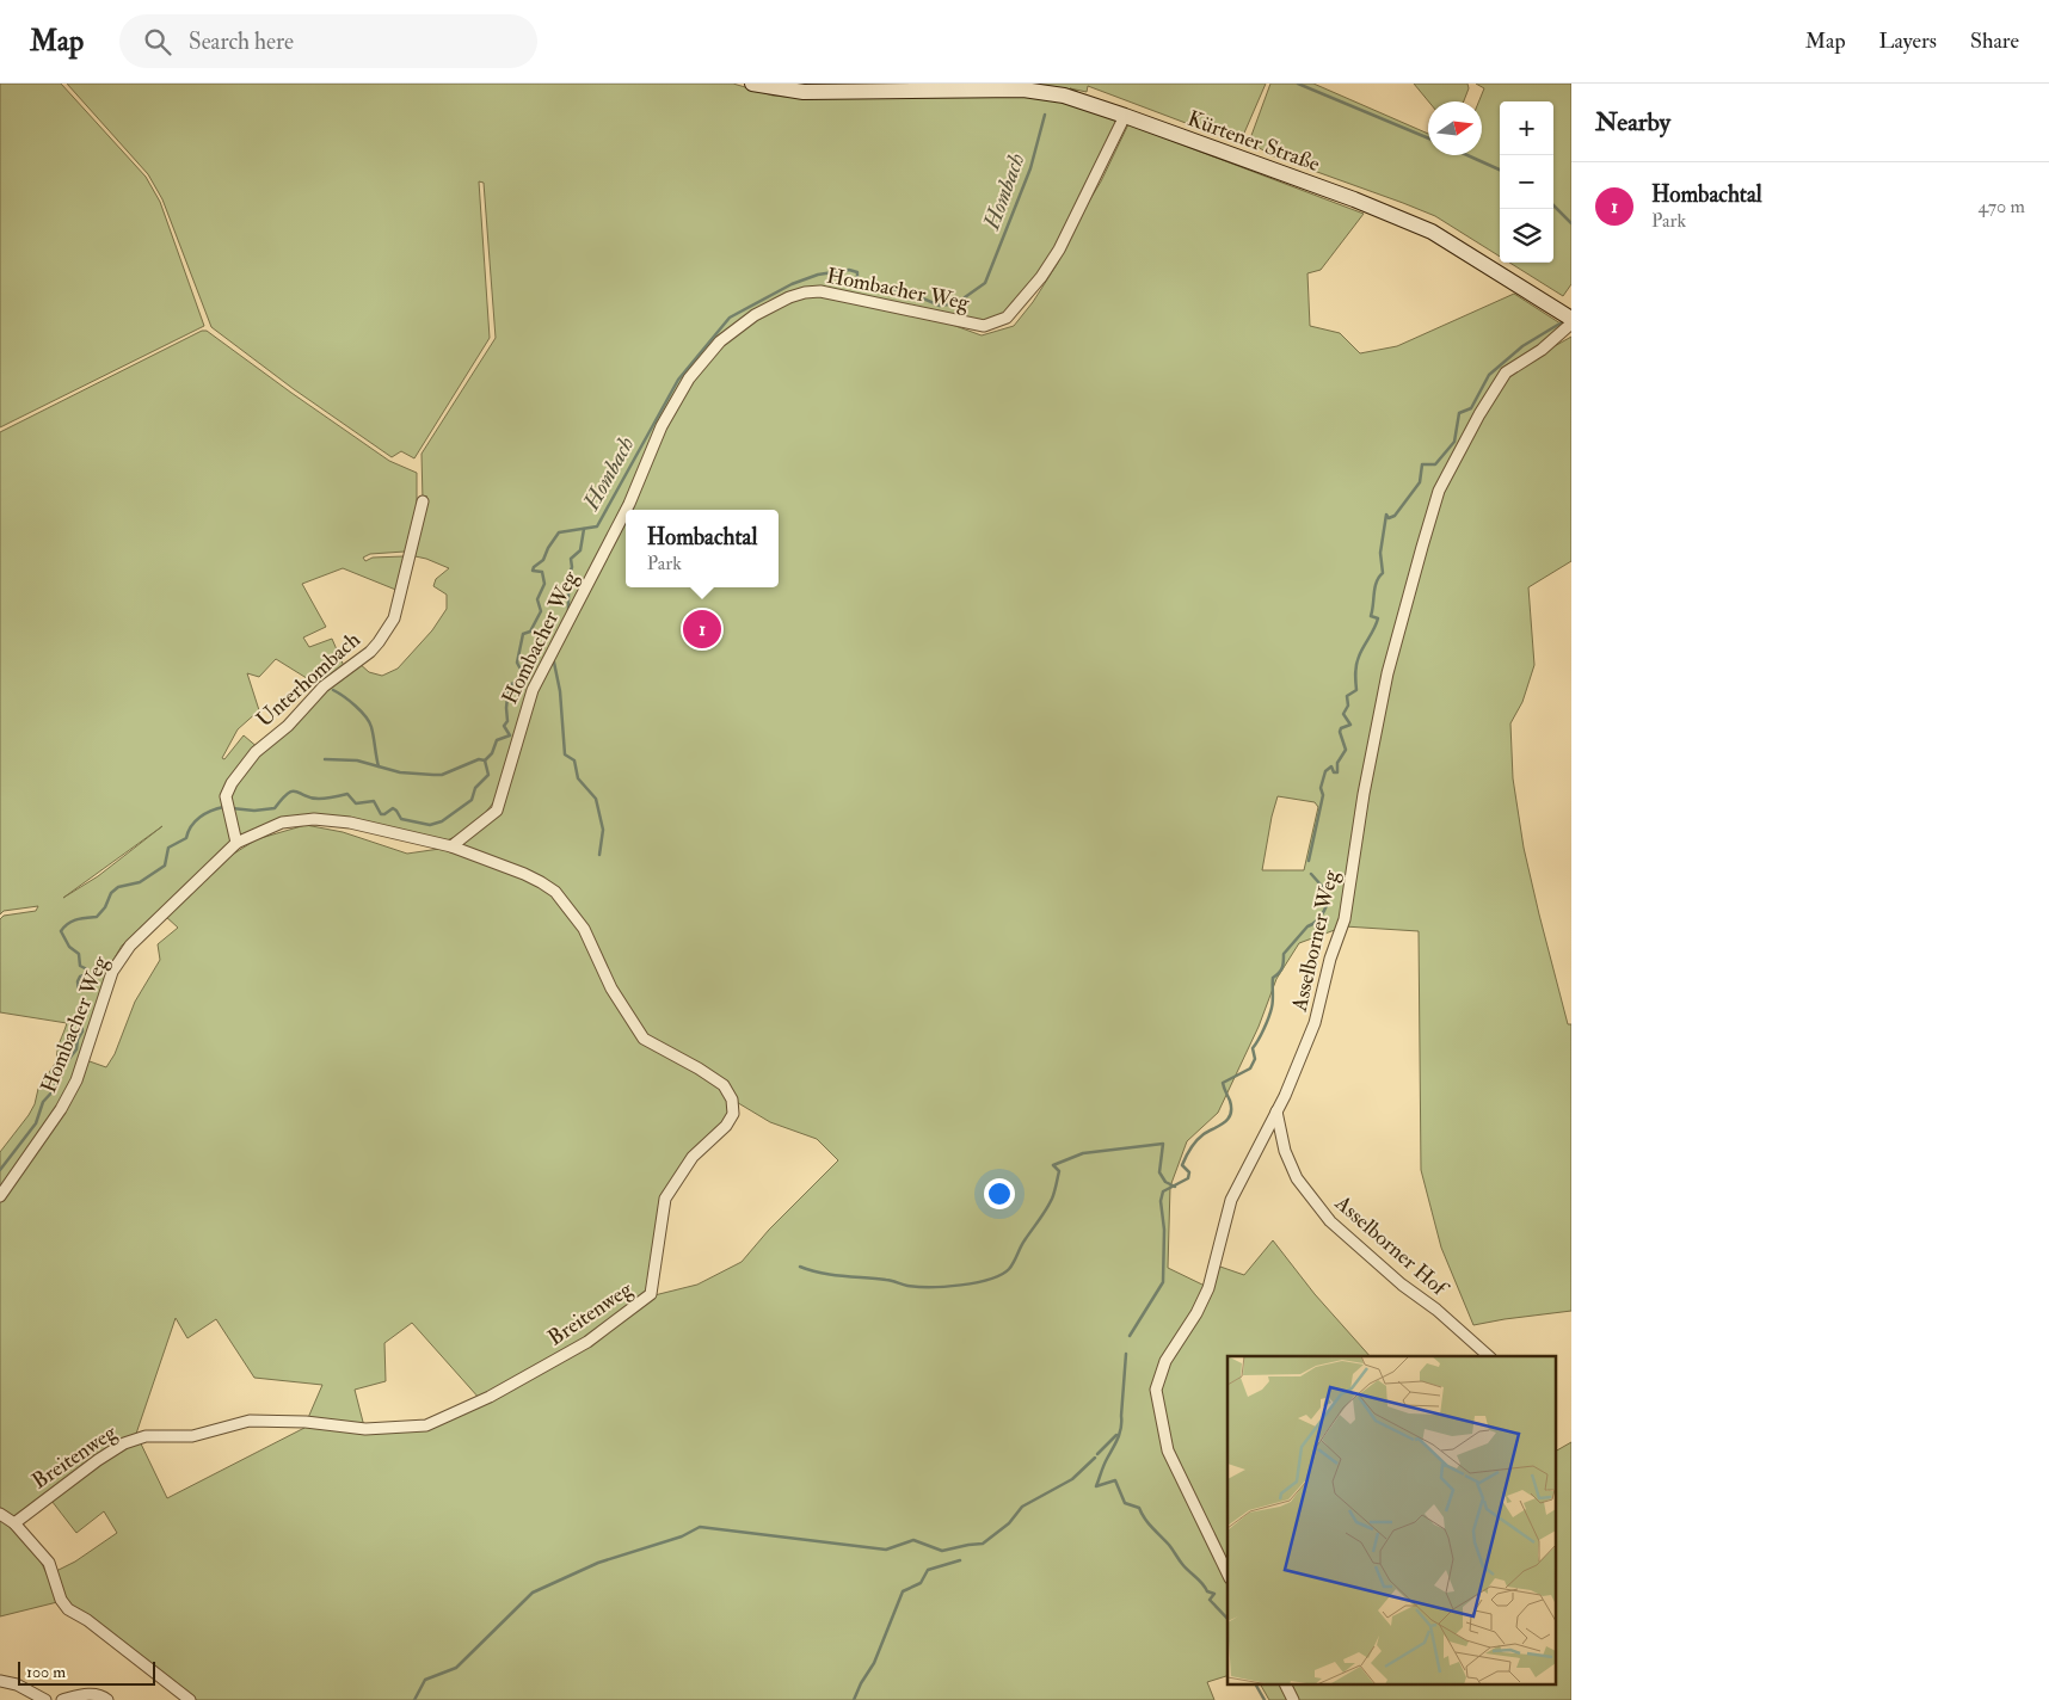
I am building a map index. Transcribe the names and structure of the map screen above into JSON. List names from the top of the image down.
{
  "streets": {
    "main road": ["Kürtener Straße"],
    "street": [
      "Hombacher Weg",
      "Unterhombach",
      "Asselborner Weg",
      "Asselborner Hof",
      "Breitenweg"
    ]
  },
  "crossings": [
    ["Kürtener Straße", "Hombacher Weg"],
    ["Kürtener Straße", "Asselborner Weg"],
    ["Hombacher Weg", "Unterhombach"],
    ["Hombacher Weg", "Breitenweg"],
    ["Asselborner Weg", "Asselborner Hof"]
  ],
  "water": ["Hombach"],
  "scale_bar": "100 m",
  "north": "right",
  "page": {
    "header": "Map",
    "search": "Search here",
    "nav": ["Map", "Layers", "Share"],
    "heading": "Nearby",
    "map_buttons": ["+", "−"],
    "list": [
      {
        "mark": "1",
        "name": "Hombachtal",
        "note": "Park",
        "value": "470 m"
      }
    ],
    "popup": ["Hombachtal", "Park"],
    "pins": "1",
    "scale": "100 m"
  }
}
